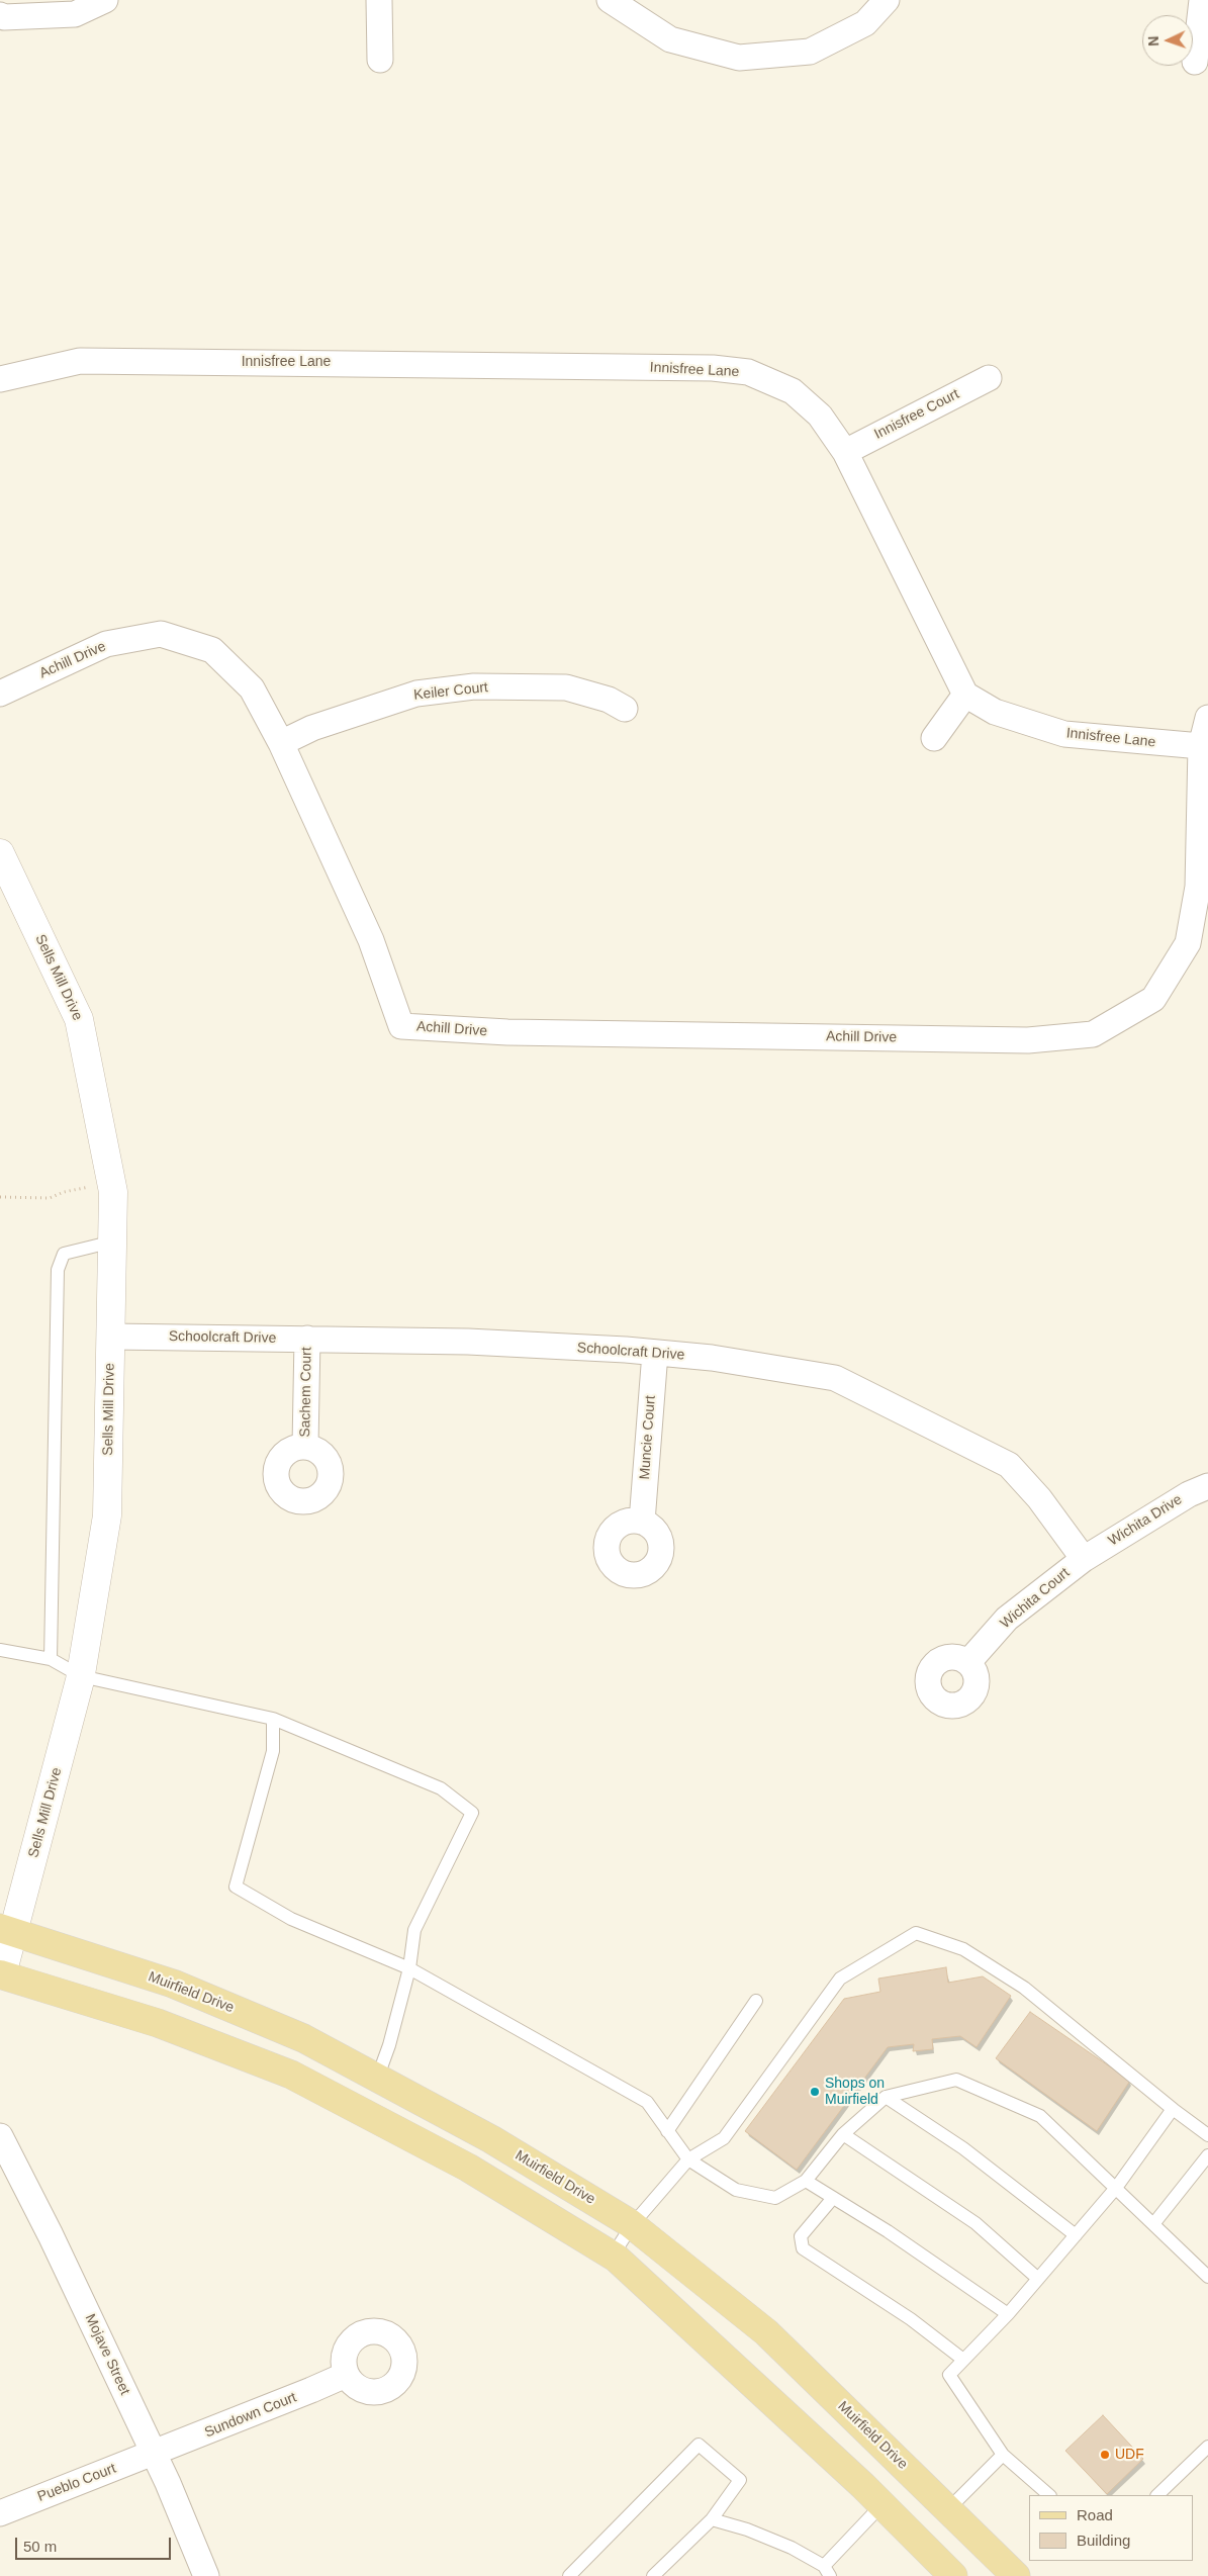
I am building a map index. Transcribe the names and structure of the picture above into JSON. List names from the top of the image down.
{
  "streets": {
    "main road": ["Muirfield Drive"],
    "street": [
      "Innisfree Lane",
      "Innisfree Court",
      "Achill Drive",
      "Keiler Court",
      "Sells Mill Drive",
      "Schoolcraft Drive",
      "Sachem Court",
      "Muncie Court",
      "Wichita Drive",
      "Wichita Court",
      "Mojave Street",
      "Sundown Court",
      "Pueblo Court"
    ]
  },
  "crossings": [
    ["Innisfree Lane", "Innisfree Court"],
    ["Innisfree Lane", "Achill Drive"],
    ["Achill Drive", "Keiler Court"],
    ["Sells Mill Drive", "Schoolcraft Drive"],
    ["Sells Mill Drive", "Muirfield Drive"],
    ["Schoolcraft Drive", "Sachem Court"],
    ["Schoolcraft Drive", "Muncie Court"],
    ["Schoolcraft Drive", "Wichita Drive"],
    ["Schoolcraft Drive", "Wichita Court"],
    ["Wichita Drive", "Wichita Court"],
    ["Mojave Street", "Sundown Court"],
    ["Mojave Street", "Pueblo Court"],
    ["Sundown Court", "Pueblo Court"]
  ],
  "places": ["Shops on Muirfield", "UDF"],
  "legend": ["Road", "Building"],
  "scale_bar": "50 m",
  "north": "left"
}
